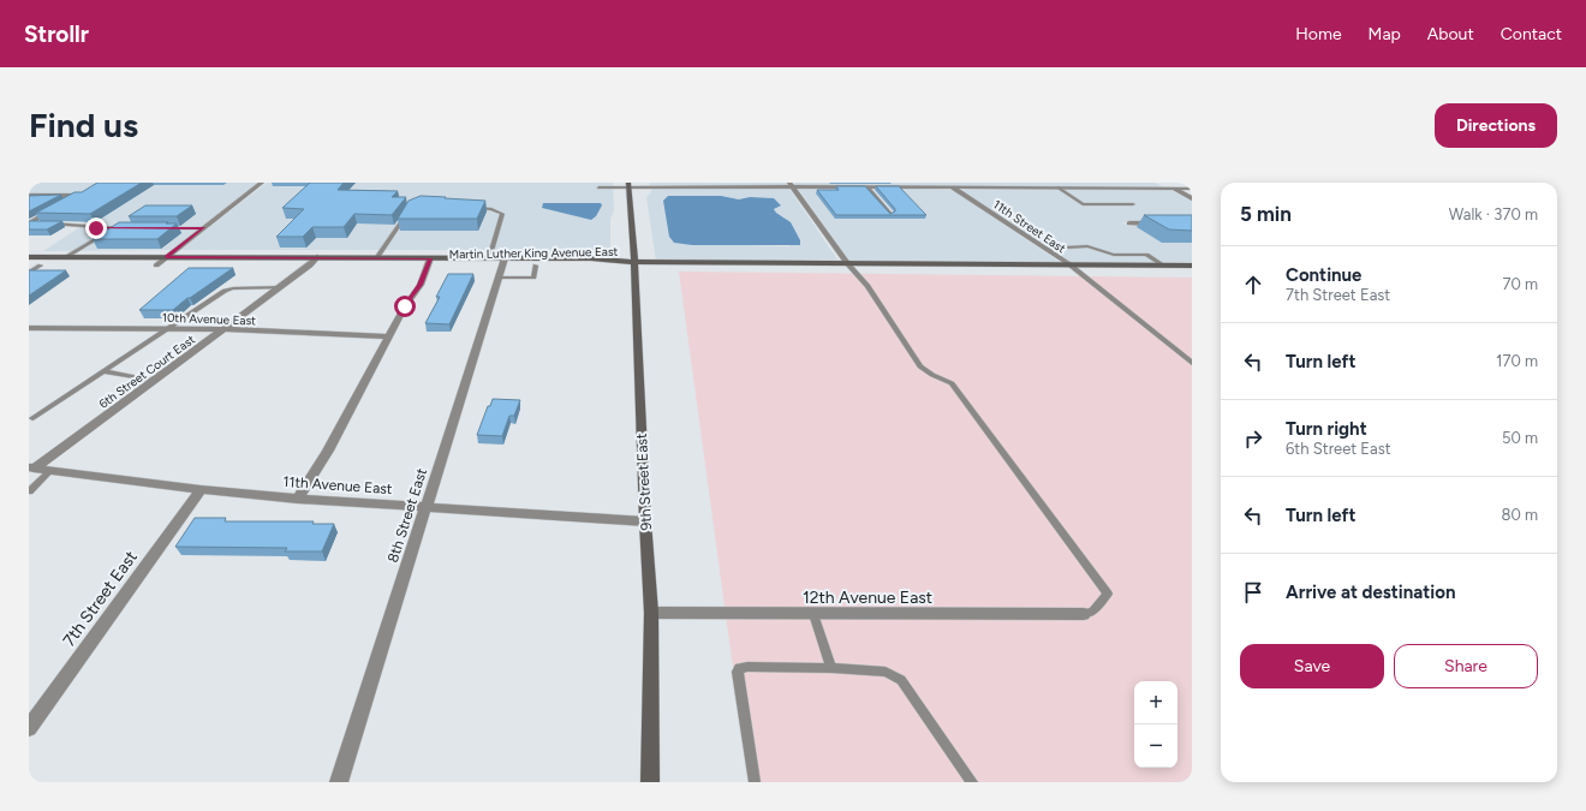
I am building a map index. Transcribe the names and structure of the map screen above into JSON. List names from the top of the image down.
{
  "streets": {
    "street": [
      "11th Street East",
      "Martin Luther King Avenue East",
      "10th Avenue East",
      "6th Street Court East",
      "9th Street East",
      "11th Avenue East",
      "8th Street East",
      "12th Avenue East",
      "7th Street East"
    ]
  },
  "crossings": [
    ["11th Street East", "Martin Luther King Avenue East"],
    ["Martin Luther King Avenue East", "6th Street Court East"],
    ["Martin Luther King Avenue East", "9th Street East"],
    ["Martin Luther King Avenue East", "8th Street East"],
    ["10th Avenue East", "6th Street Court East"],
    ["6th Street Court East", "11th Avenue East"],
    ["9th Street East", "11th Avenue East"],
    ["9th Street East", "12th Avenue East"],
    ["11th Avenue East", "8th Street East"],
    ["11th Avenue East", "7th Street East"]
  ],
  "page": {
    "header": "Strollr",
    "nav": [
      "Home",
      "Map",
      "About",
      "Contact"
    ],
    "buttons": [
      "Directions",
      ["Save", "Share"]
    ],
    "title": "Find us",
    "heading": ["5 min", "Walk · 370 m"],
    "list": [
      ["Continue", "7th Street East", "70 m"],
      ["Turn left", "170 m"],
      ["Turn right", "6th Street East", "50 m"],
      ["Turn left", "80 m"],
      "Arrive at destination"
    ],
    "map_buttons": ["+", "−"]
  }
}
